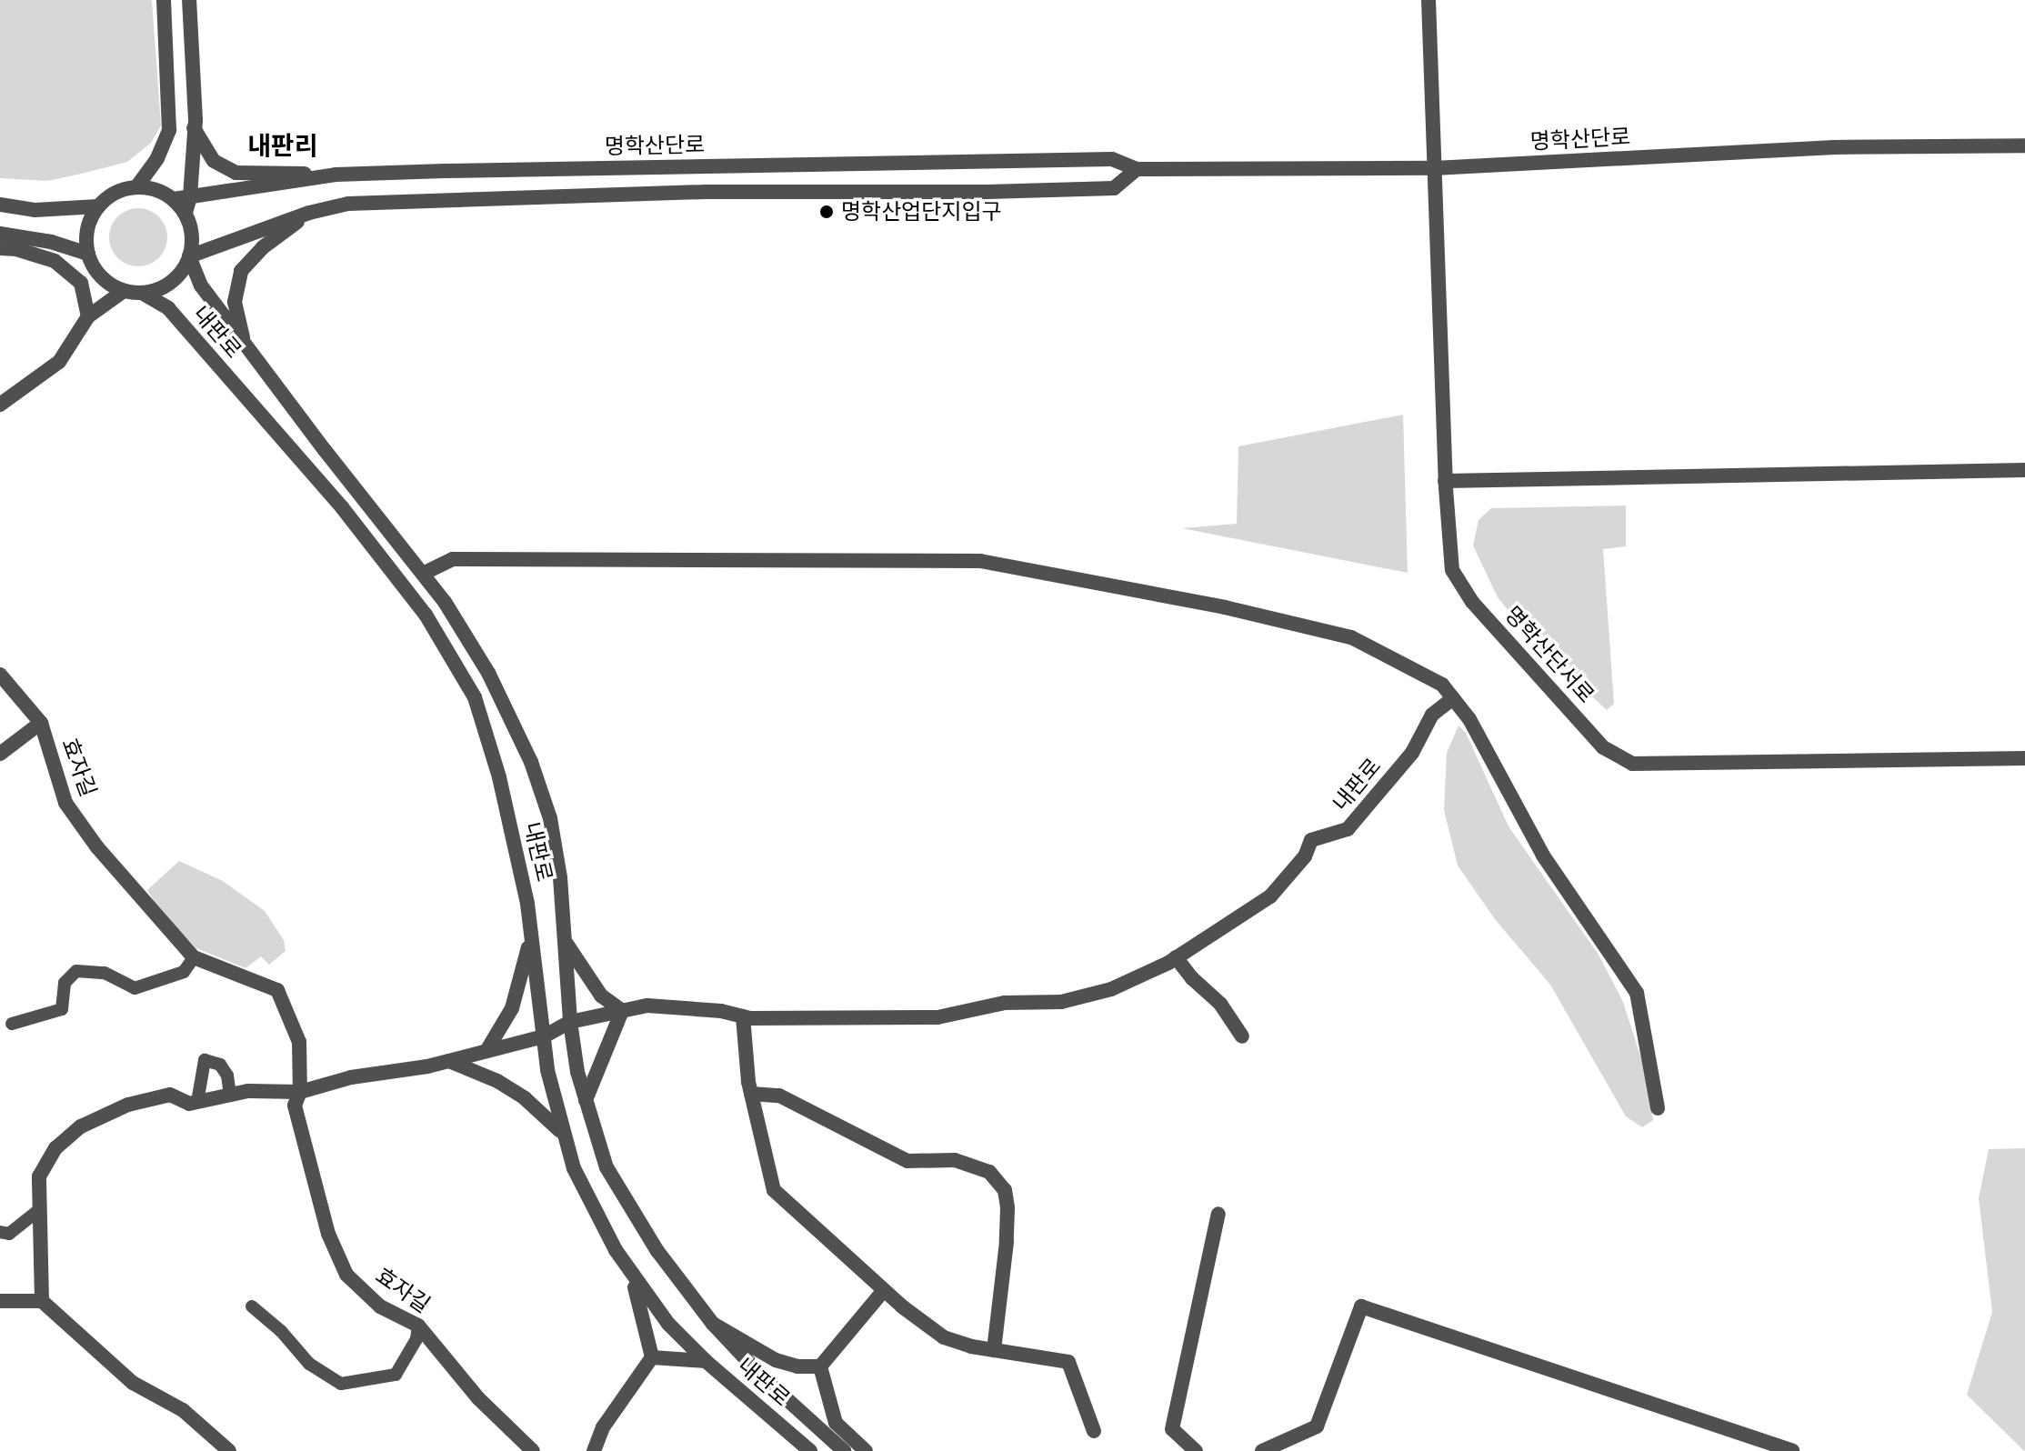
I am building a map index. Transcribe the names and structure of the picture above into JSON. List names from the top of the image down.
{
  "streets": {
    "street": [
      "명학산단로",
      "내판로",
      "명학산단서로",
      "효자길"
    ]
  },
  "crossings": [
    ["명학산단로", "내판로"],
    ["명학산단로", "명학산단서로"]
  ],
  "districts": ["내판리"],
  "places": ["명학산업단지입구"]
}
